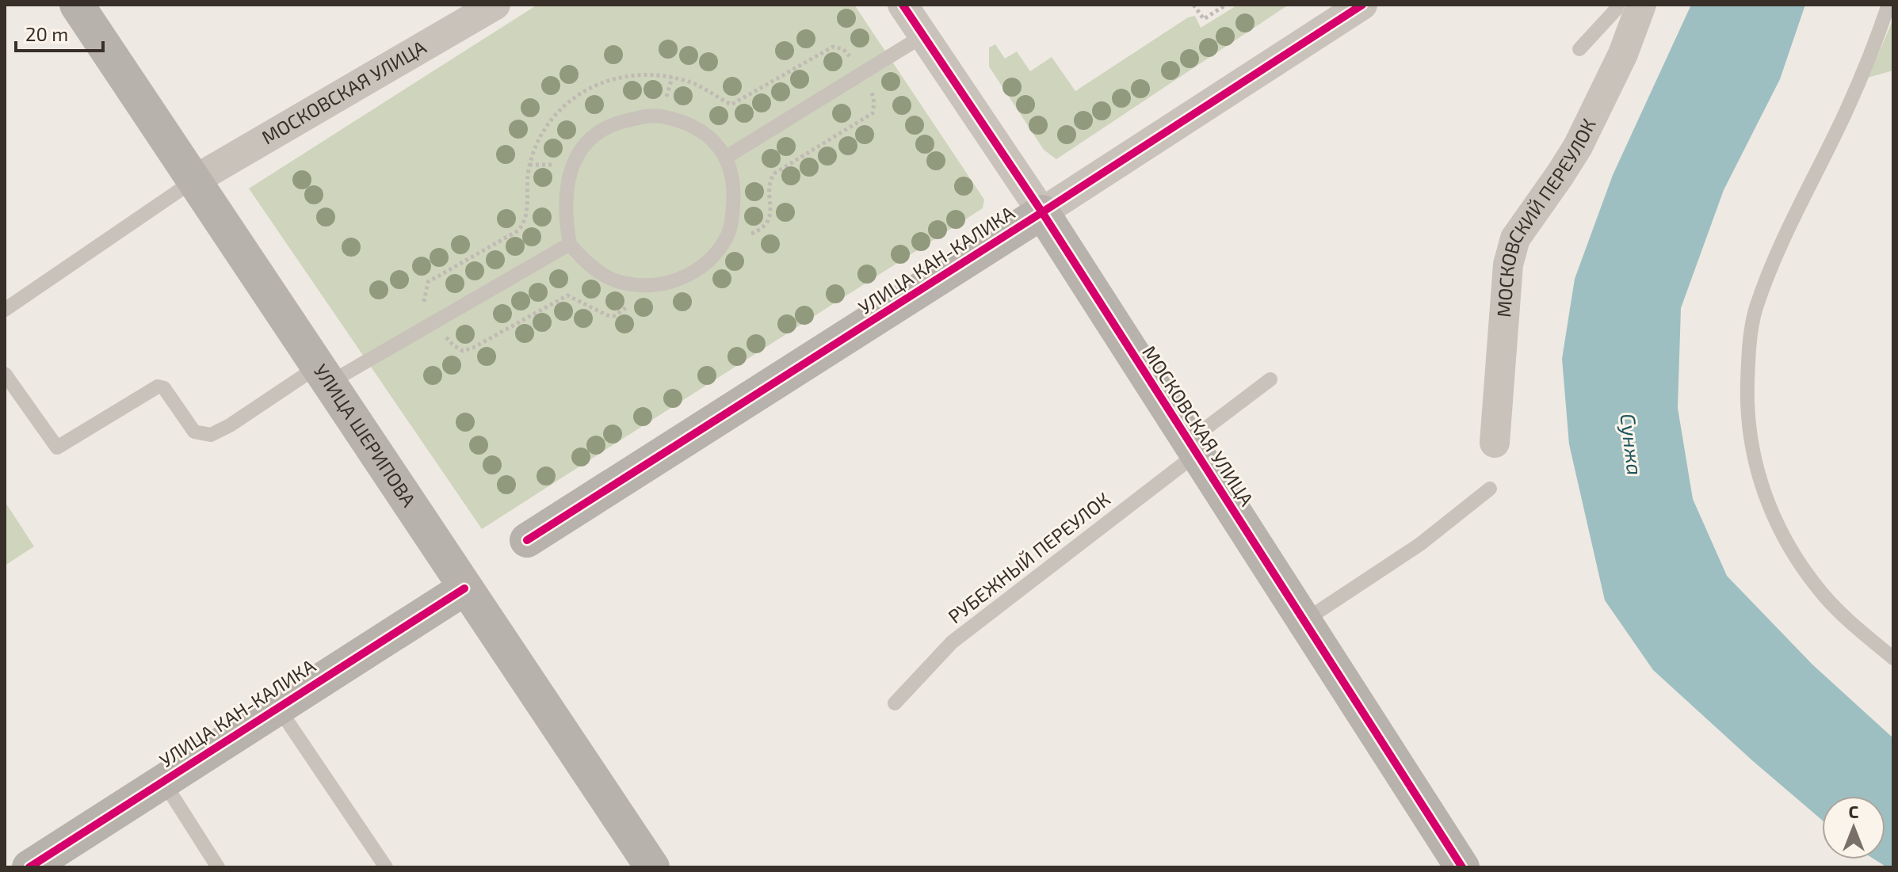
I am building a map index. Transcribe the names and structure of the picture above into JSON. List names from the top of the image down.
{
  "streets": {
    "street": [
      "МОСКОВСКАЯ УЛИЦА",
      "МОСКОВСКИЙ ПЕРЕУЛОК",
      "УЛИЦА КАН-КАЛИКА",
      "УЛИЦА ШЕРИПОВА"
    ],
    "lane": ["РУБЕЖНЫЙ ПЕРЕУЛОК"]
  },
  "crossings": [
    ["МОСКОВСКАЯ УЛИЦА", "УЛИЦА КАН-КАЛИКА"],
    ["МОСКОВСКАЯ УЛИЦА", "УЛИЦА ШЕРИПОВА"],
    ["МОСКОВСКАЯ УЛИЦА", "РУБЕЖНЫЙ ПЕРЕУЛОК"],
    ["УЛИЦА КАН-КАЛИКА", "УЛИЦА ШЕРИПОВА"]
  ],
  "water": ["Сунжа"],
  "scale_bar": "20 m",
  "north": "top"
}
